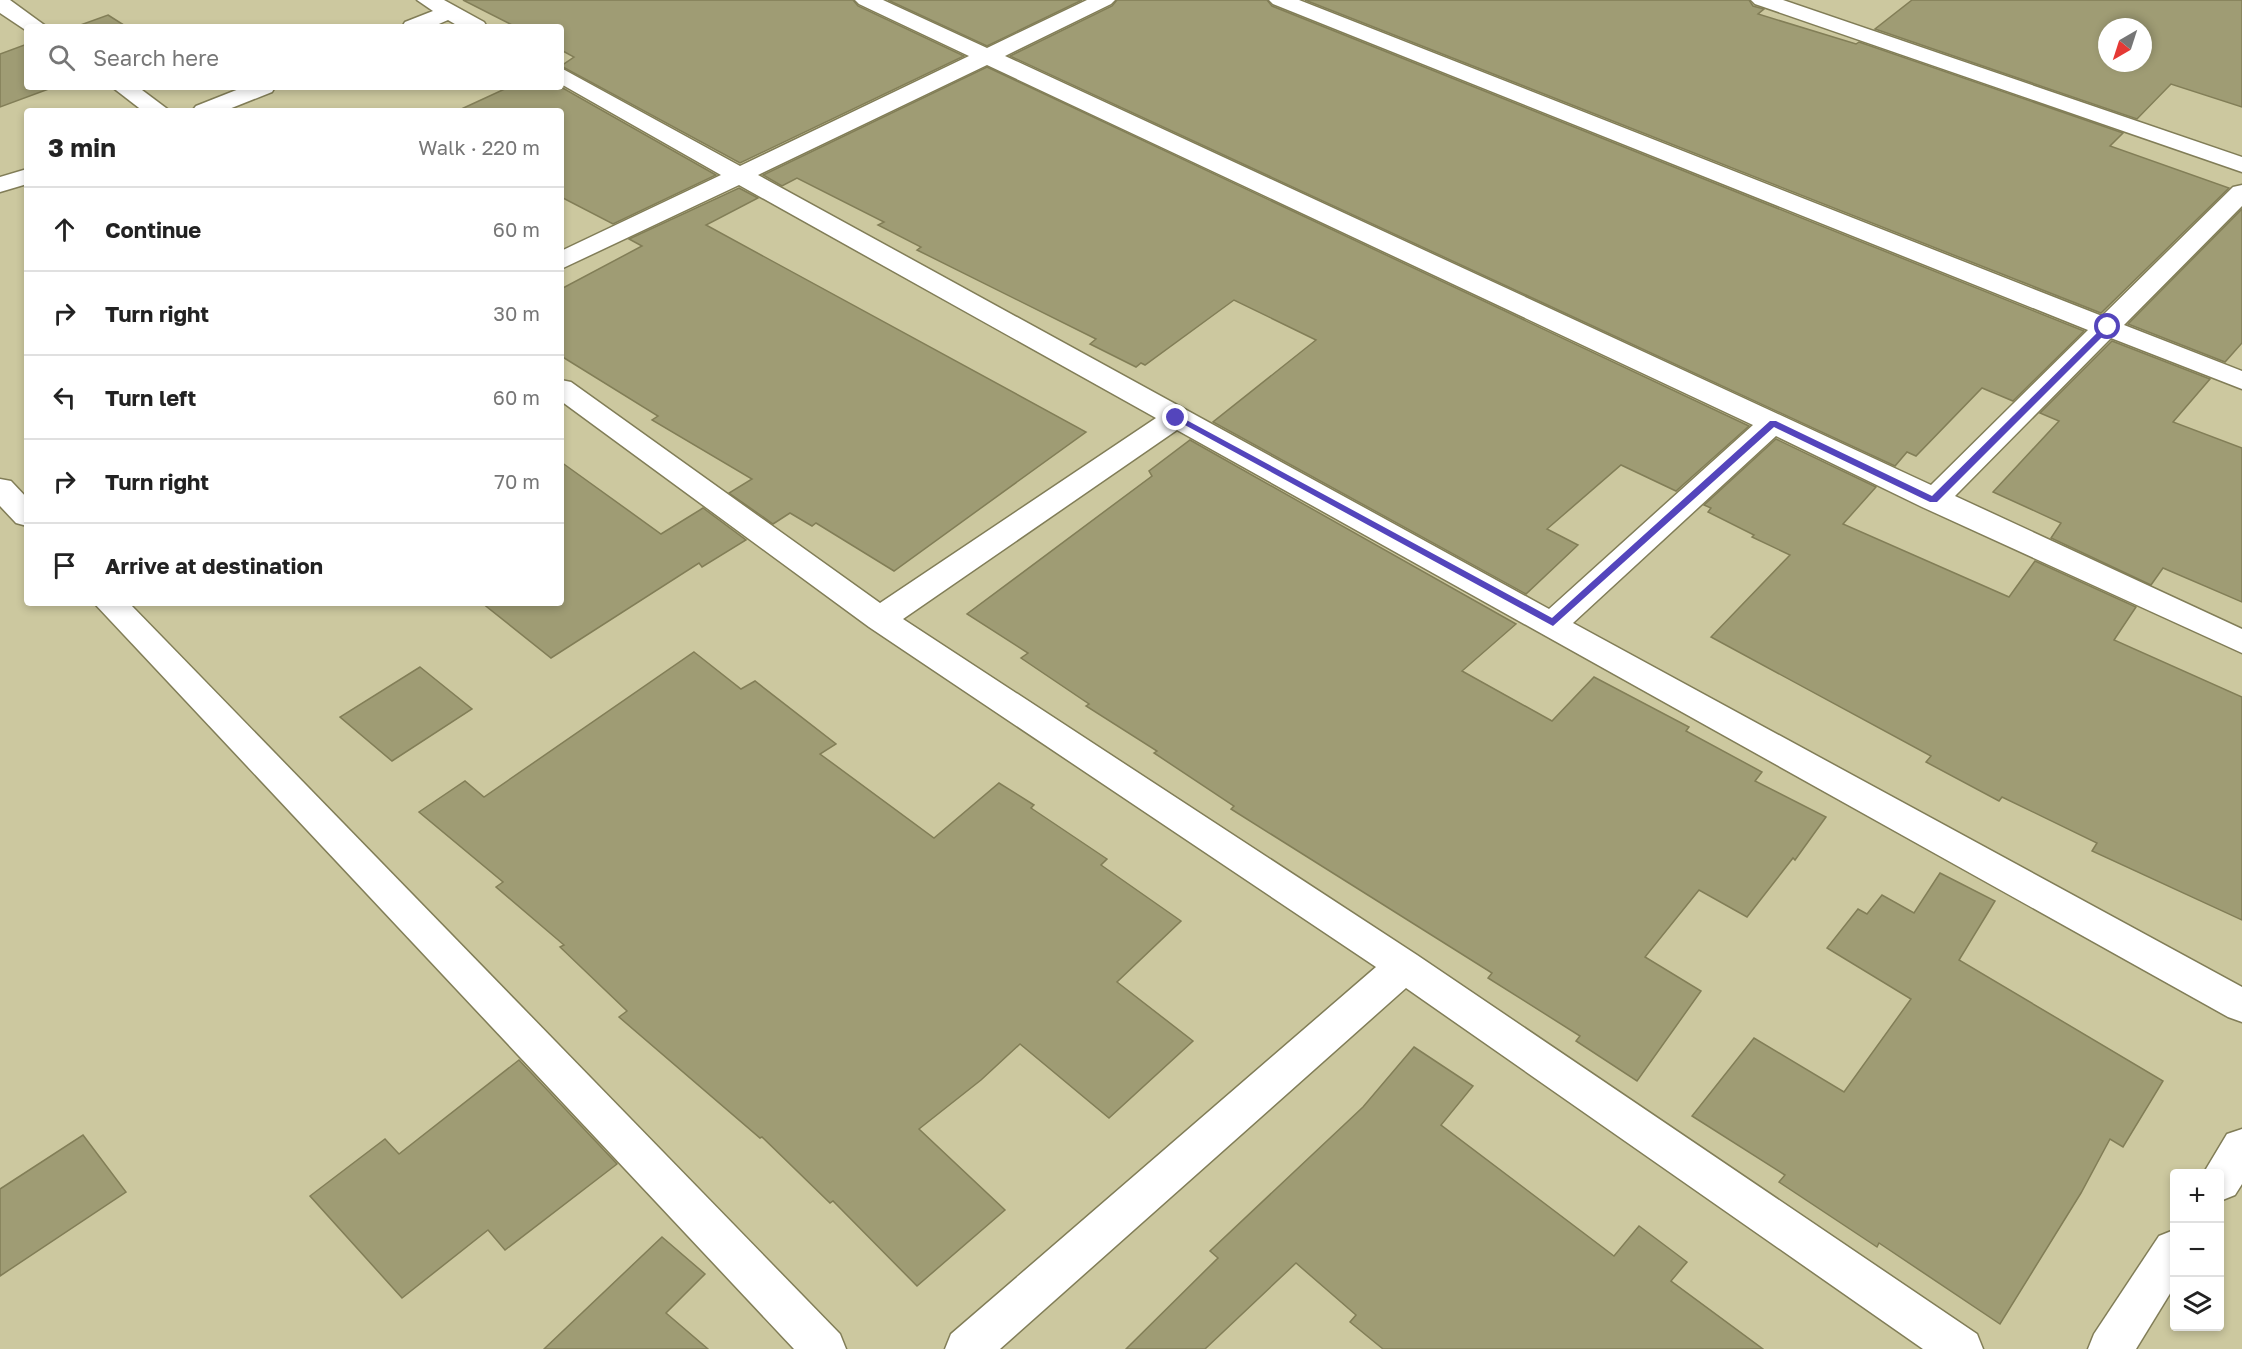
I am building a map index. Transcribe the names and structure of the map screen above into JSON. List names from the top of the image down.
{
  "north": "bottom left",
  "page": {
    "search": "Search here",
    "heading": ["3 min", "Walk · 220 m"],
    "list": [
      ["Continue", "60 m"],
      ["Turn right", "30 m"],
      ["Turn left", "60 m"],
      ["Turn right", "70 m"],
      "Arrive at destination"
    ],
    "map_buttons": ["+", "−"]
  }
}
